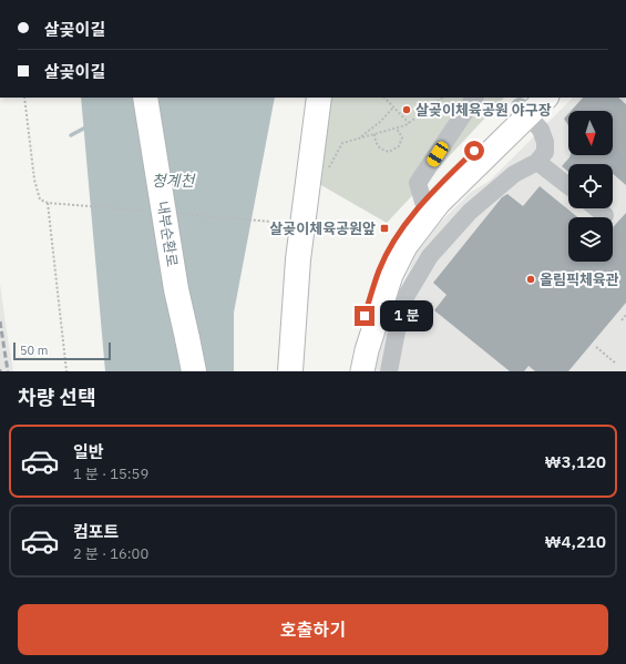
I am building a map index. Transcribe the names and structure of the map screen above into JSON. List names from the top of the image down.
{
  "streets": {
    "highway": ["내부순환로"]
  },
  "water": ["청계천"],
  "places": {
    "other": ["살곶이체육공원 야구장", "올림픽체육관"],
    "transit": ["살곶이체육공원앞"]
  },
  "scale_bar": "50 m",
  "north": "bottom",
  "page": {
    "banner": ["살곶이길", "살곶이길"],
    "bubble": "1 분",
    "scale": "50 m",
    "heading": "차량 선택",
    "list": [
      {
        "name": "일반",
        "note": "1 분 · 15:59",
        "value": "₩3,120"
      },
      {
        "name": "컴포트",
        "note": "2 분 · 16:00",
        "value": "₩4,210"
      }
    ],
    "buttons": "호출하기"
  }
}
